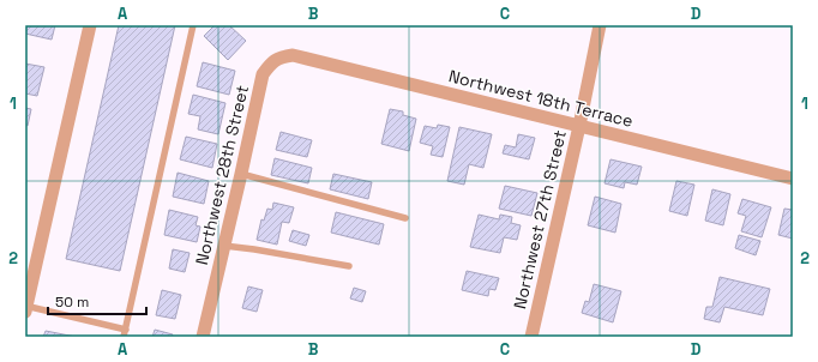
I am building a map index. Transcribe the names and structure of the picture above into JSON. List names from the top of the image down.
{
  "streets": {
    "street": ["Northwest 18th Terrace", "Northwest 28th Street", "Northwest 27th Street"]
  },
  "crossings": [
    ["Northwest 18th Terrace", "Northwest 28th Street"],
    ["Northwest 18th Terrace", "Northwest 27th Street"]
  ],
  "scale_bar": "50 m",
  "grid": {
    "columns": [
      "A",
      "B",
      "C",
      "D"
    ],
    "rows": ["1", "2"]
  }
}
